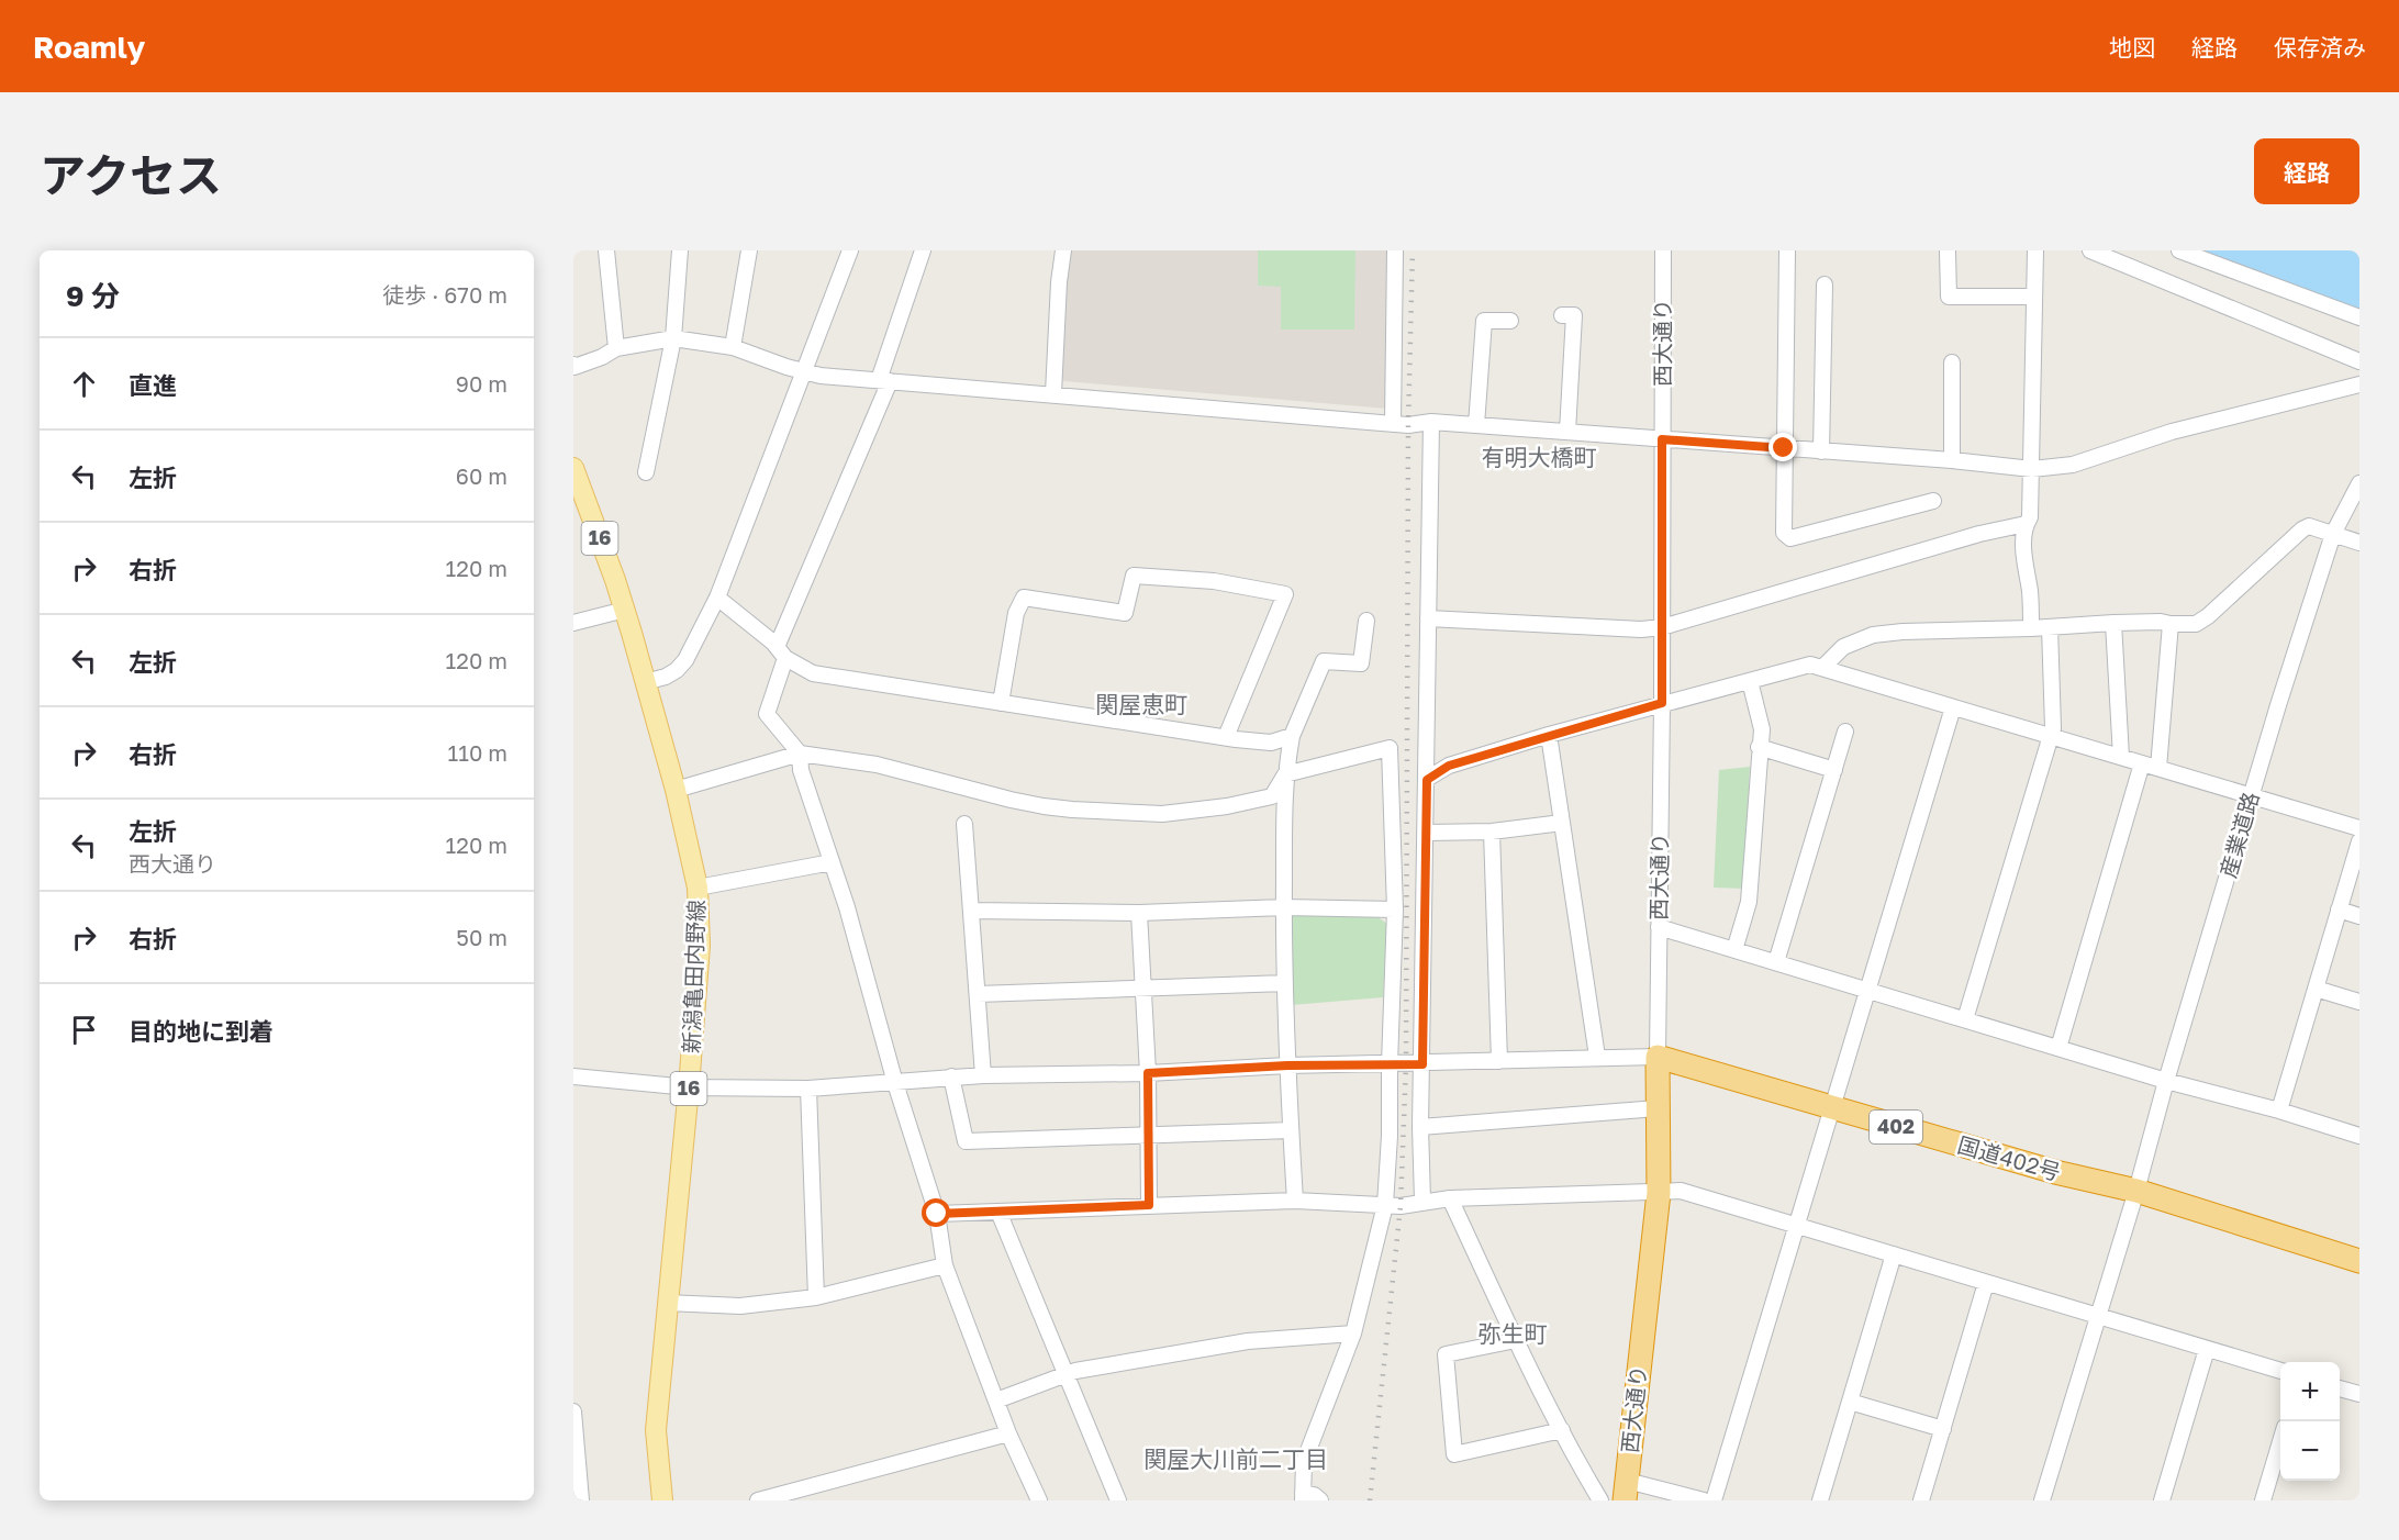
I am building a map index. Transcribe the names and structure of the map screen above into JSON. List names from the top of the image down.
{
  "streets": {
    "highway": ["西大通り", "402", "国道402号"],
    "main road": ["16", "新潟亀田内野線"],
    "street": ["産業道路"]
  },
  "crossings": [
    ["西大通り", "国道402号"],
    ["産業道路", "国道402号"]
  ],
  "districts": [
    "有明大橋町",
    "関屋恵町",
    "弥生町",
    "関屋大川前二丁目"
  ],
  "page": {
    "header": "Roamly",
    "nav": ["地図", "経路", "保存済み"],
    "title": "アクセス",
    "buttons": "経路",
    "heading": ["9 分", "徒歩 · 670 m"],
    "list": [
      ["直進", "90 m"],
      ["左折", "60 m"],
      ["右折", "120 m"],
      ["左折", "120 m"],
      ["右折", "110 m"],
      ["左折", "西大通り", "120 m"],
      ["右折", "50 m"],
      "目的地に到着"
    ],
    "map_buttons": ["+", "−"]
  }
}
